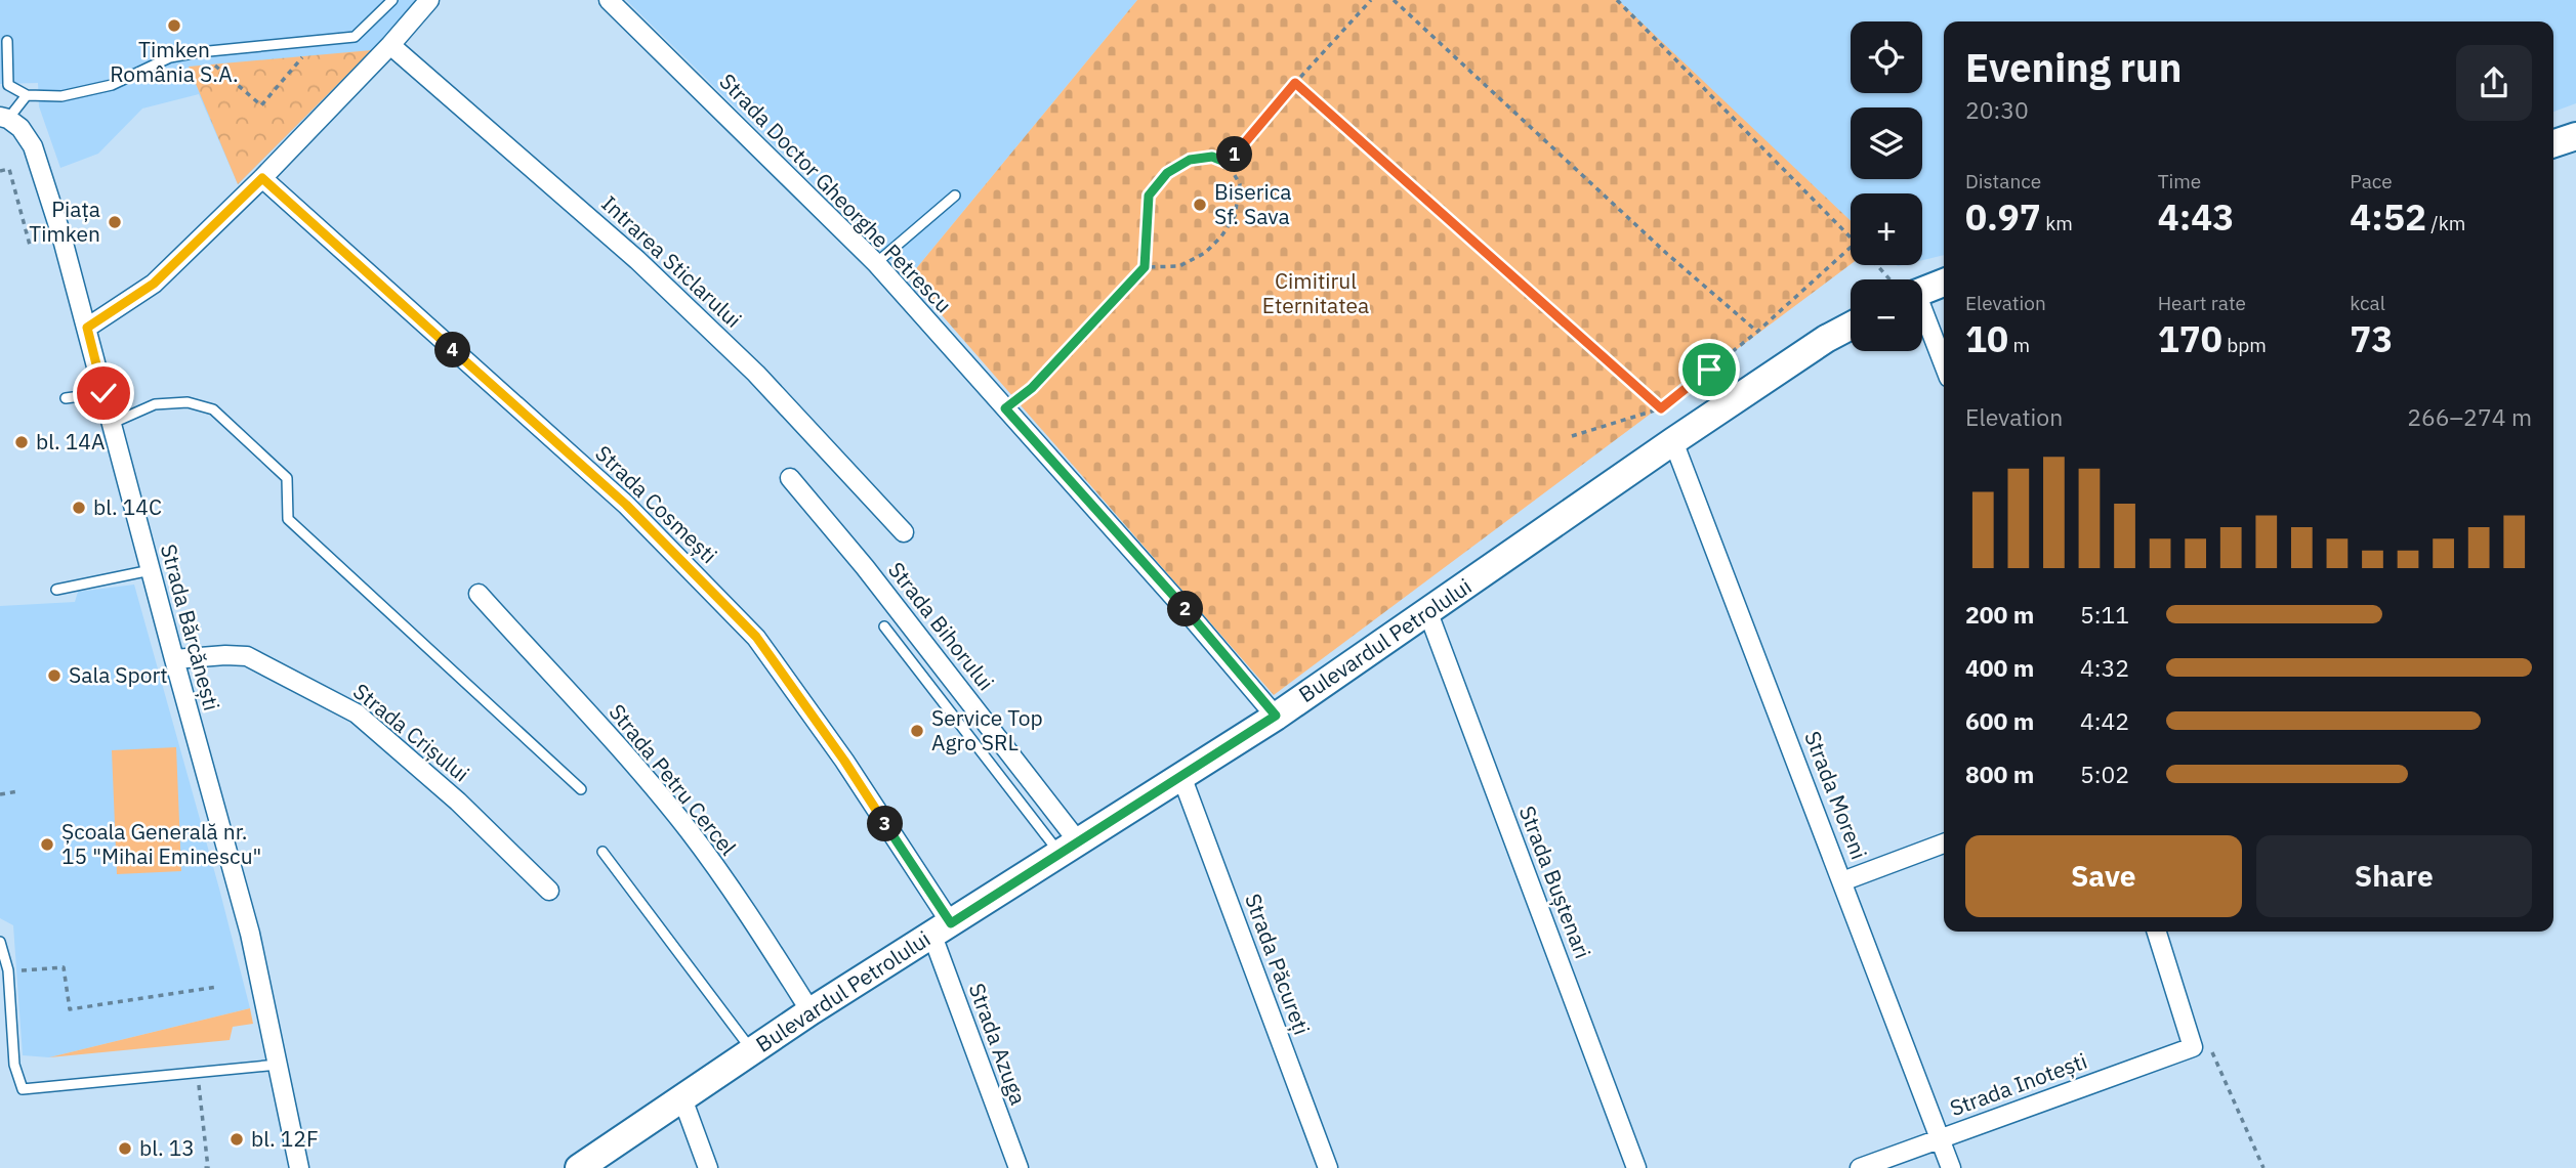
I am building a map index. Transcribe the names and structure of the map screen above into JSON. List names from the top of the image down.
{
  "streets": {
    "street": [
      "Strada Doctor Gheorghe Petrescu",
      "Intrarea Sticlarului",
      "Strada Cosmești",
      "Strada Bihorului",
      "Strada Bărcănești",
      "Bulevardul Petrolului",
      "Strada Crișului",
      "Strada Petru Cercel",
      "Strada Moreni",
      "Strada Buștenari",
      "Strada Păcureți",
      "Strada Azuga",
      "Strada Inotești"
    ]
  },
  "crossings": [
    ["Strada Doctor Gheorghe Petrescu", "Bulevardul Petrolului"],
    ["Strada Cosmești", "Bulevardul Petrolului"],
    ["Strada Cosmești", "Strada Azuga"],
    ["Strada Bihorului", "Bulevardul Petrolului"],
    ["Strada Bărcănești", "Strada Crișului"],
    ["Bulevardul Petrolului", "Strada Petru Cercel"],
    ["Bulevardul Petrolului", "Strada Moreni"],
    ["Bulevardul Petrolului", "Strada Buștenari"],
    ["Bulevardul Petrolului", "Strada Păcureți"],
    ["Bulevardul Petrolului", "Strada Azuga"],
    ["Strada Moreni", "Strada Inotești"]
  ],
  "parks": ["Cimitirul Eternitatea"],
  "places": [
    "Timken România S.A.",
    "Biserica Sf. Sava",
    "Piața Timken",
    "bl. 14A",
    "bl. 14C",
    "Sala Sport",
    "Service Top Agro SRL",
    "Școala Generală nr. 15 \"Mihai Eminescu\"",
    "bl. 12F",
    "bl. 13"
  ],
  "page": {
    "map_buttons": ["+", "−"],
    "heading": ["Evening run", "20:30"],
    "pins": [
      "1",
      "4",
      "2",
      "3"
    ],
    "stats": [
      ["Distance", "0.97 km"],
      ["Time", "4:43"],
      ["Pace", "4:52 /km"],
      ["Elevation", "10 m"],
      ["Heart rate", "170 bpm"],
      ["kcal", "73"]
    ],
    "chart": ["Elevation", "266–274 m"],
    "list": [
      {
        "name": "200 m",
        "note": "5:11"
      },
      {
        "name": "400 m",
        "note": "4:32"
      },
      {
        "name": "600 m",
        "note": "4:42"
      },
      {
        "name": "800 m",
        "note": "5:02"
      }
    ],
    "buttons": ["Save", "Share"]
  }
}
